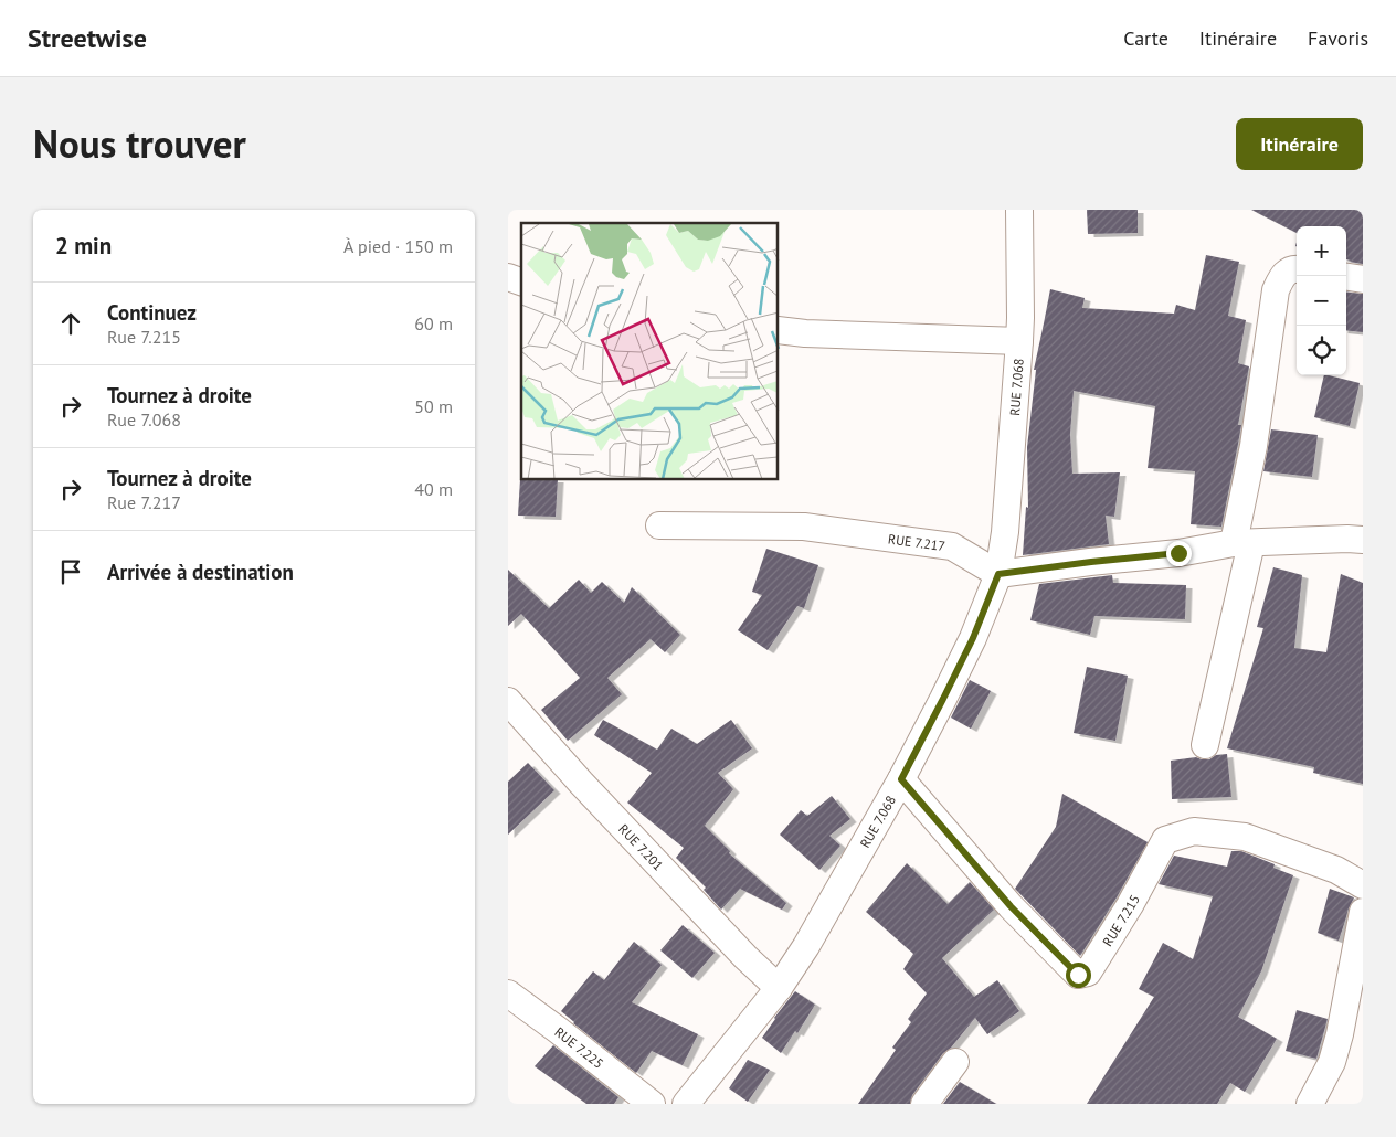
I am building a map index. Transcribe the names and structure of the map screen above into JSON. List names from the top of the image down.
{
  "streets": {
    "street": [
      "RUE 7.068",
      "RUE 7.217",
      "RUE 7.201",
      "RUE 7.215",
      "RUE 7.225"
    ]
  },
  "crossings": [
    ["RUE 7.068", "RUE 7.217"],
    ["RUE 7.068", "RUE 7.201"],
    ["RUE 7.068", "RUE 7.215"]
  ],
  "page": {
    "header": "Streetwise",
    "nav": ["Carte", "Itinéraire", "Favoris"],
    "title": "Nous trouver",
    "buttons": "Itinéraire",
    "heading": ["2 min", "À pied · 150 m"],
    "map_buttons": ["+", "−"],
    "list": [
      ["Continuez", "Rue 7.215", "60 m"],
      ["Tournez à droite", "Rue 7.068", "50 m"],
      ["Tournez à droite", "Rue 7.217", "40 m"],
      "Arrivée à destination"
    ]
  }
}
